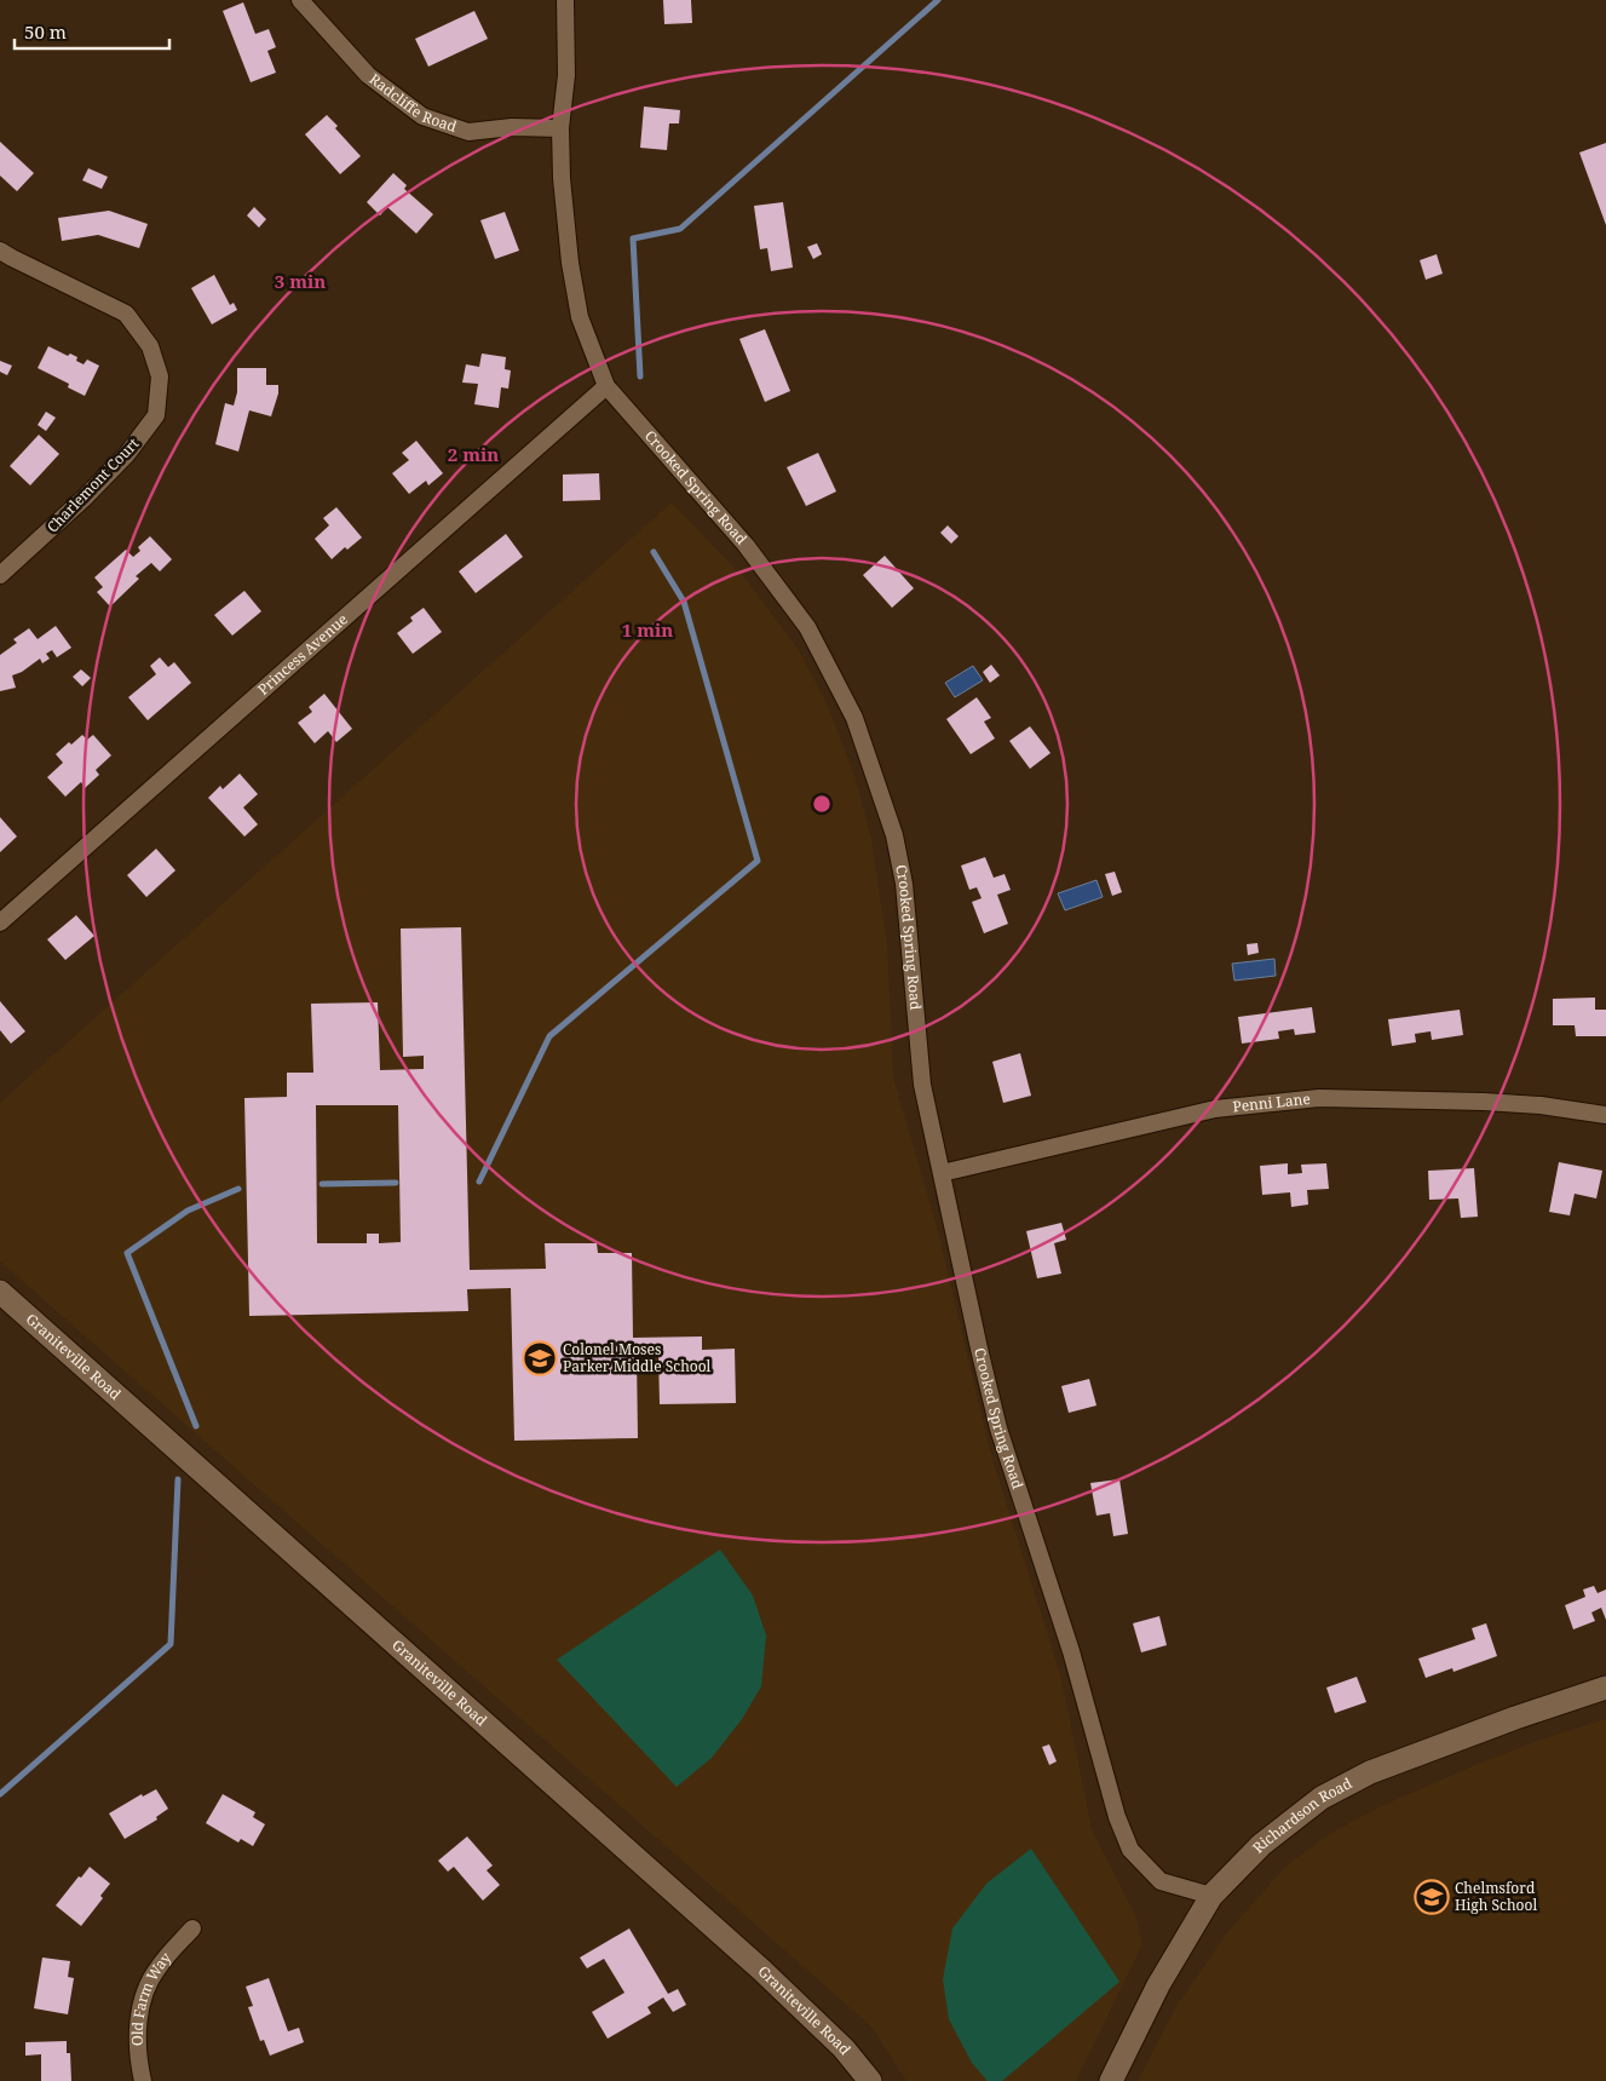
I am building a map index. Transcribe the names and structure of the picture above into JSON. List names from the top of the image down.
{
  "streets": {
    "main road": ["Graniteville Road", "Richardson Road"],
    "street": [
      "Radcliffe Road",
      "Charlemont Court",
      "Crooked Spring Road",
      "Princess Avenue",
      "Penni Lane",
      "Old Farm Way"
    ]
  },
  "crossings": [
    ["Radcliffe Road", "Crooked Spring Road"],
    ["Crooked Spring Road", "Princess Avenue"],
    ["Crooked Spring Road", "Penni Lane"],
    ["Crooked Spring Road", "Richardson Road"]
  ],
  "places": {
    "school or university": ["Colonel Moses Parker Middle School", "Chelmsford High School"]
  },
  "scale_bar": "50 m",
  "rings": ["3 min", "2 min", "1 min"]
}
